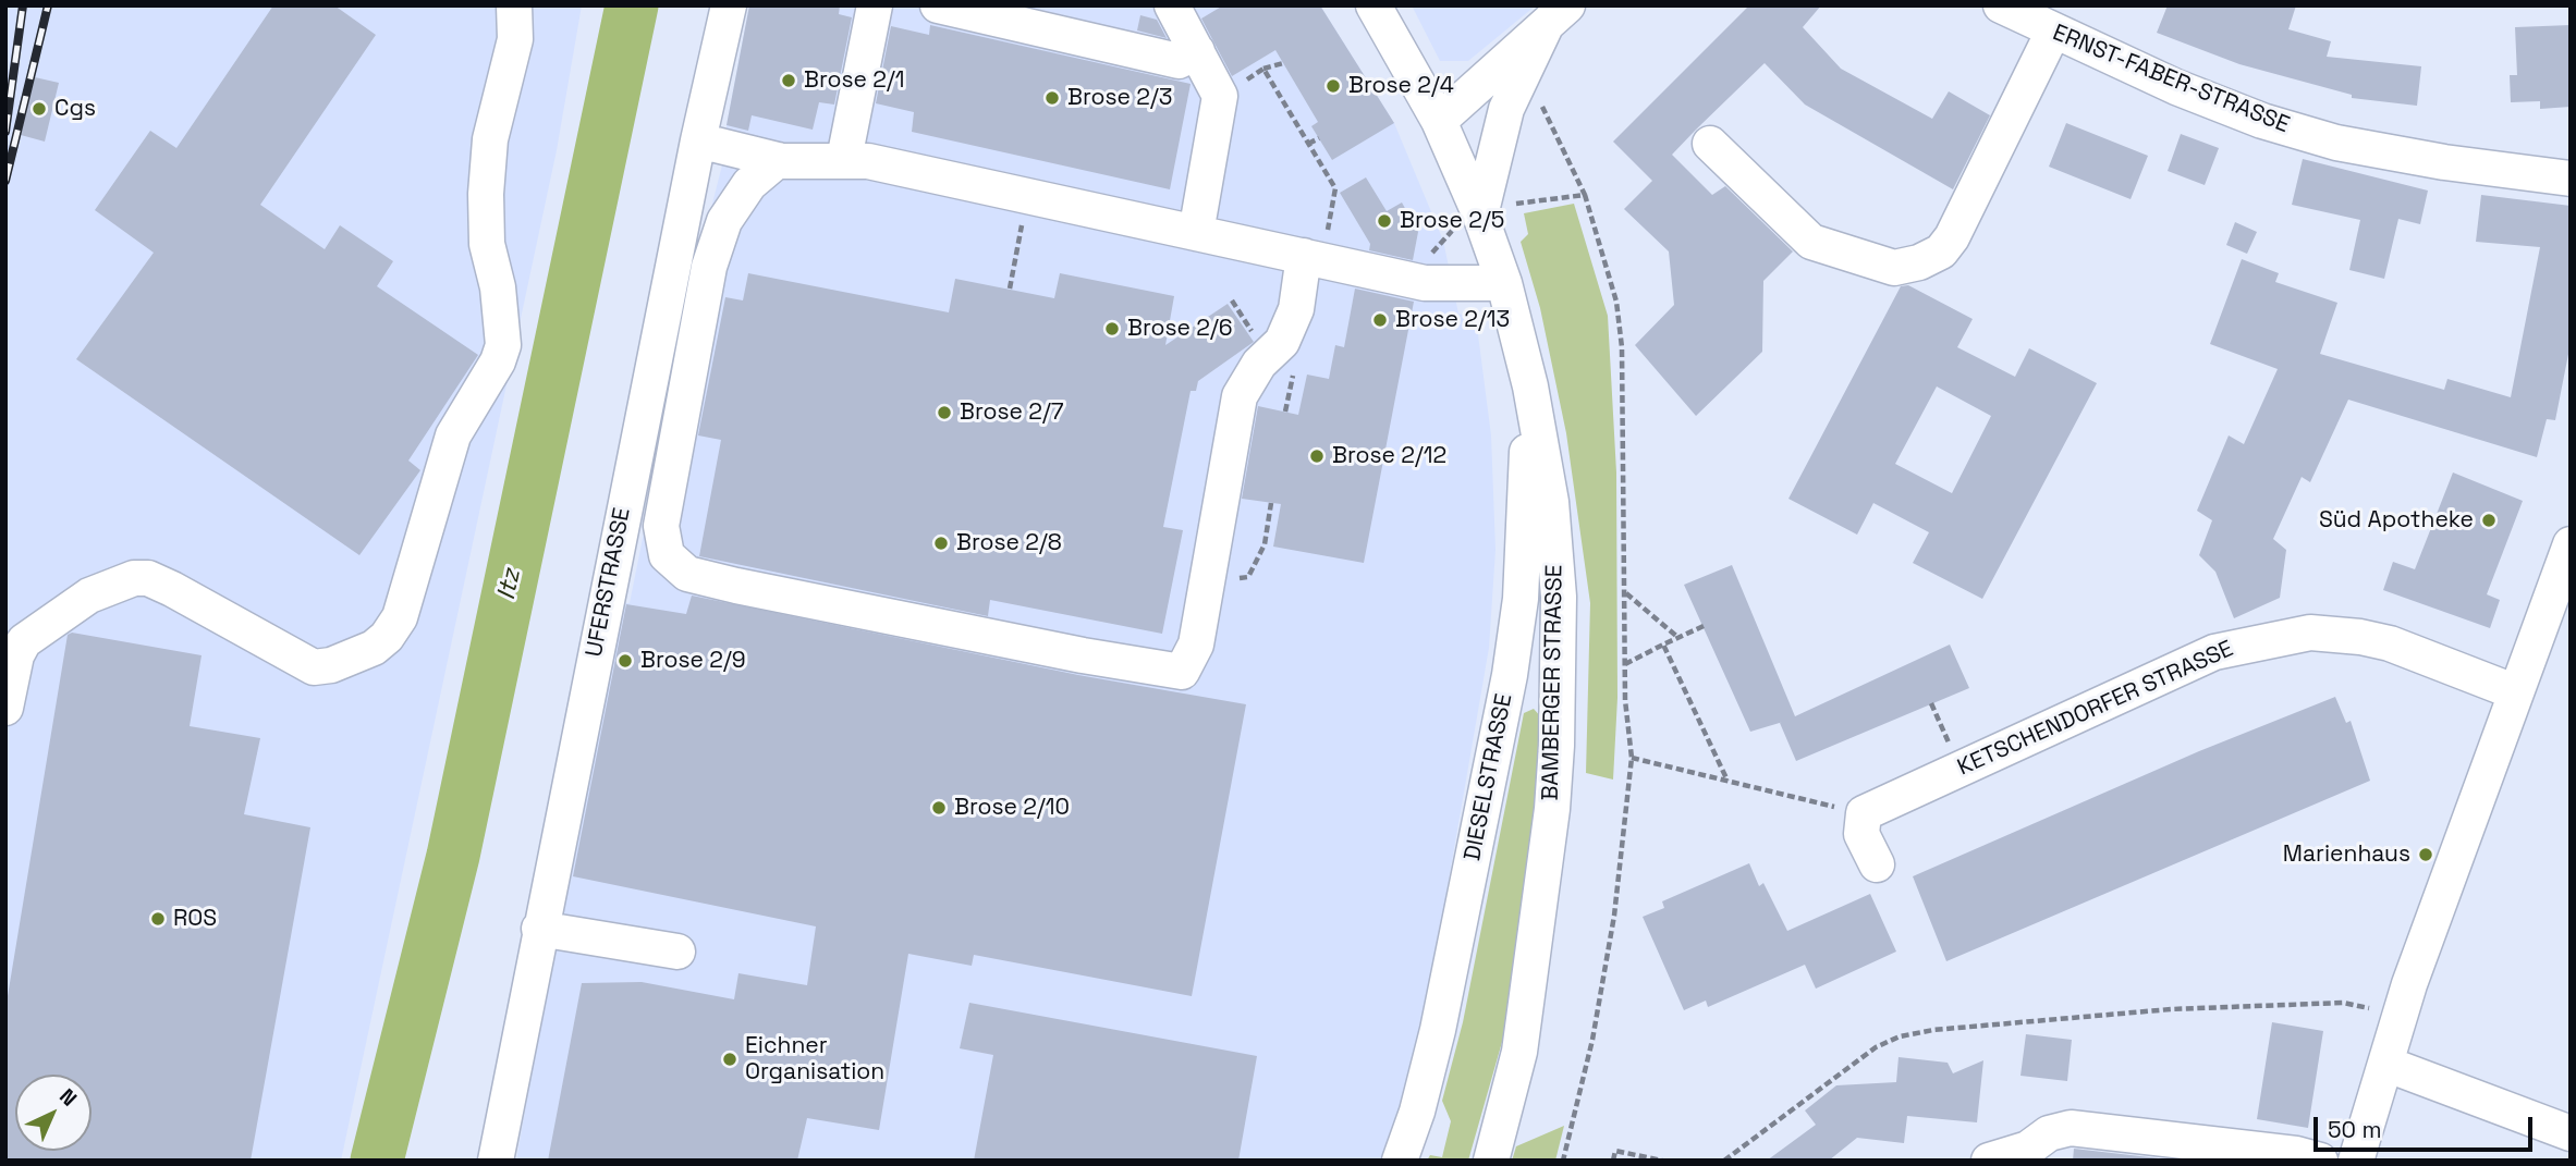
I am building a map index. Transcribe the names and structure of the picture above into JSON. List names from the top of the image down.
{
  "streets": {
    "street": [
      "ERNST-FABER-STRASSE",
      "UFERSTRASSE",
      "BAMBERGER STRASSE",
      "KETSCHENDORFER STRASSE",
      "DIESELSTRASSE"
    ]
  },
  "crossings": [
    ["BAMBERGER STRASSE", "DIESELSTRASSE"]
  ],
  "water": ["Itz"],
  "places": [
    "Brose 2/1",
    "Brose 2/4",
    "Brose 2/3",
    "Cgs",
    "Brose 2/5",
    "Brose 2/13",
    "Brose 2/6",
    "Brose 2/7",
    "Brose 2/12",
    "Süd Apotheke",
    "Brose 2/8",
    "Brose 2/9",
    "Brose 2/10",
    "Marienhaus",
    "ROS",
    "Eichner Organisation"
  ],
  "scale_bar": "50 m",
  "north": "top right"
}
